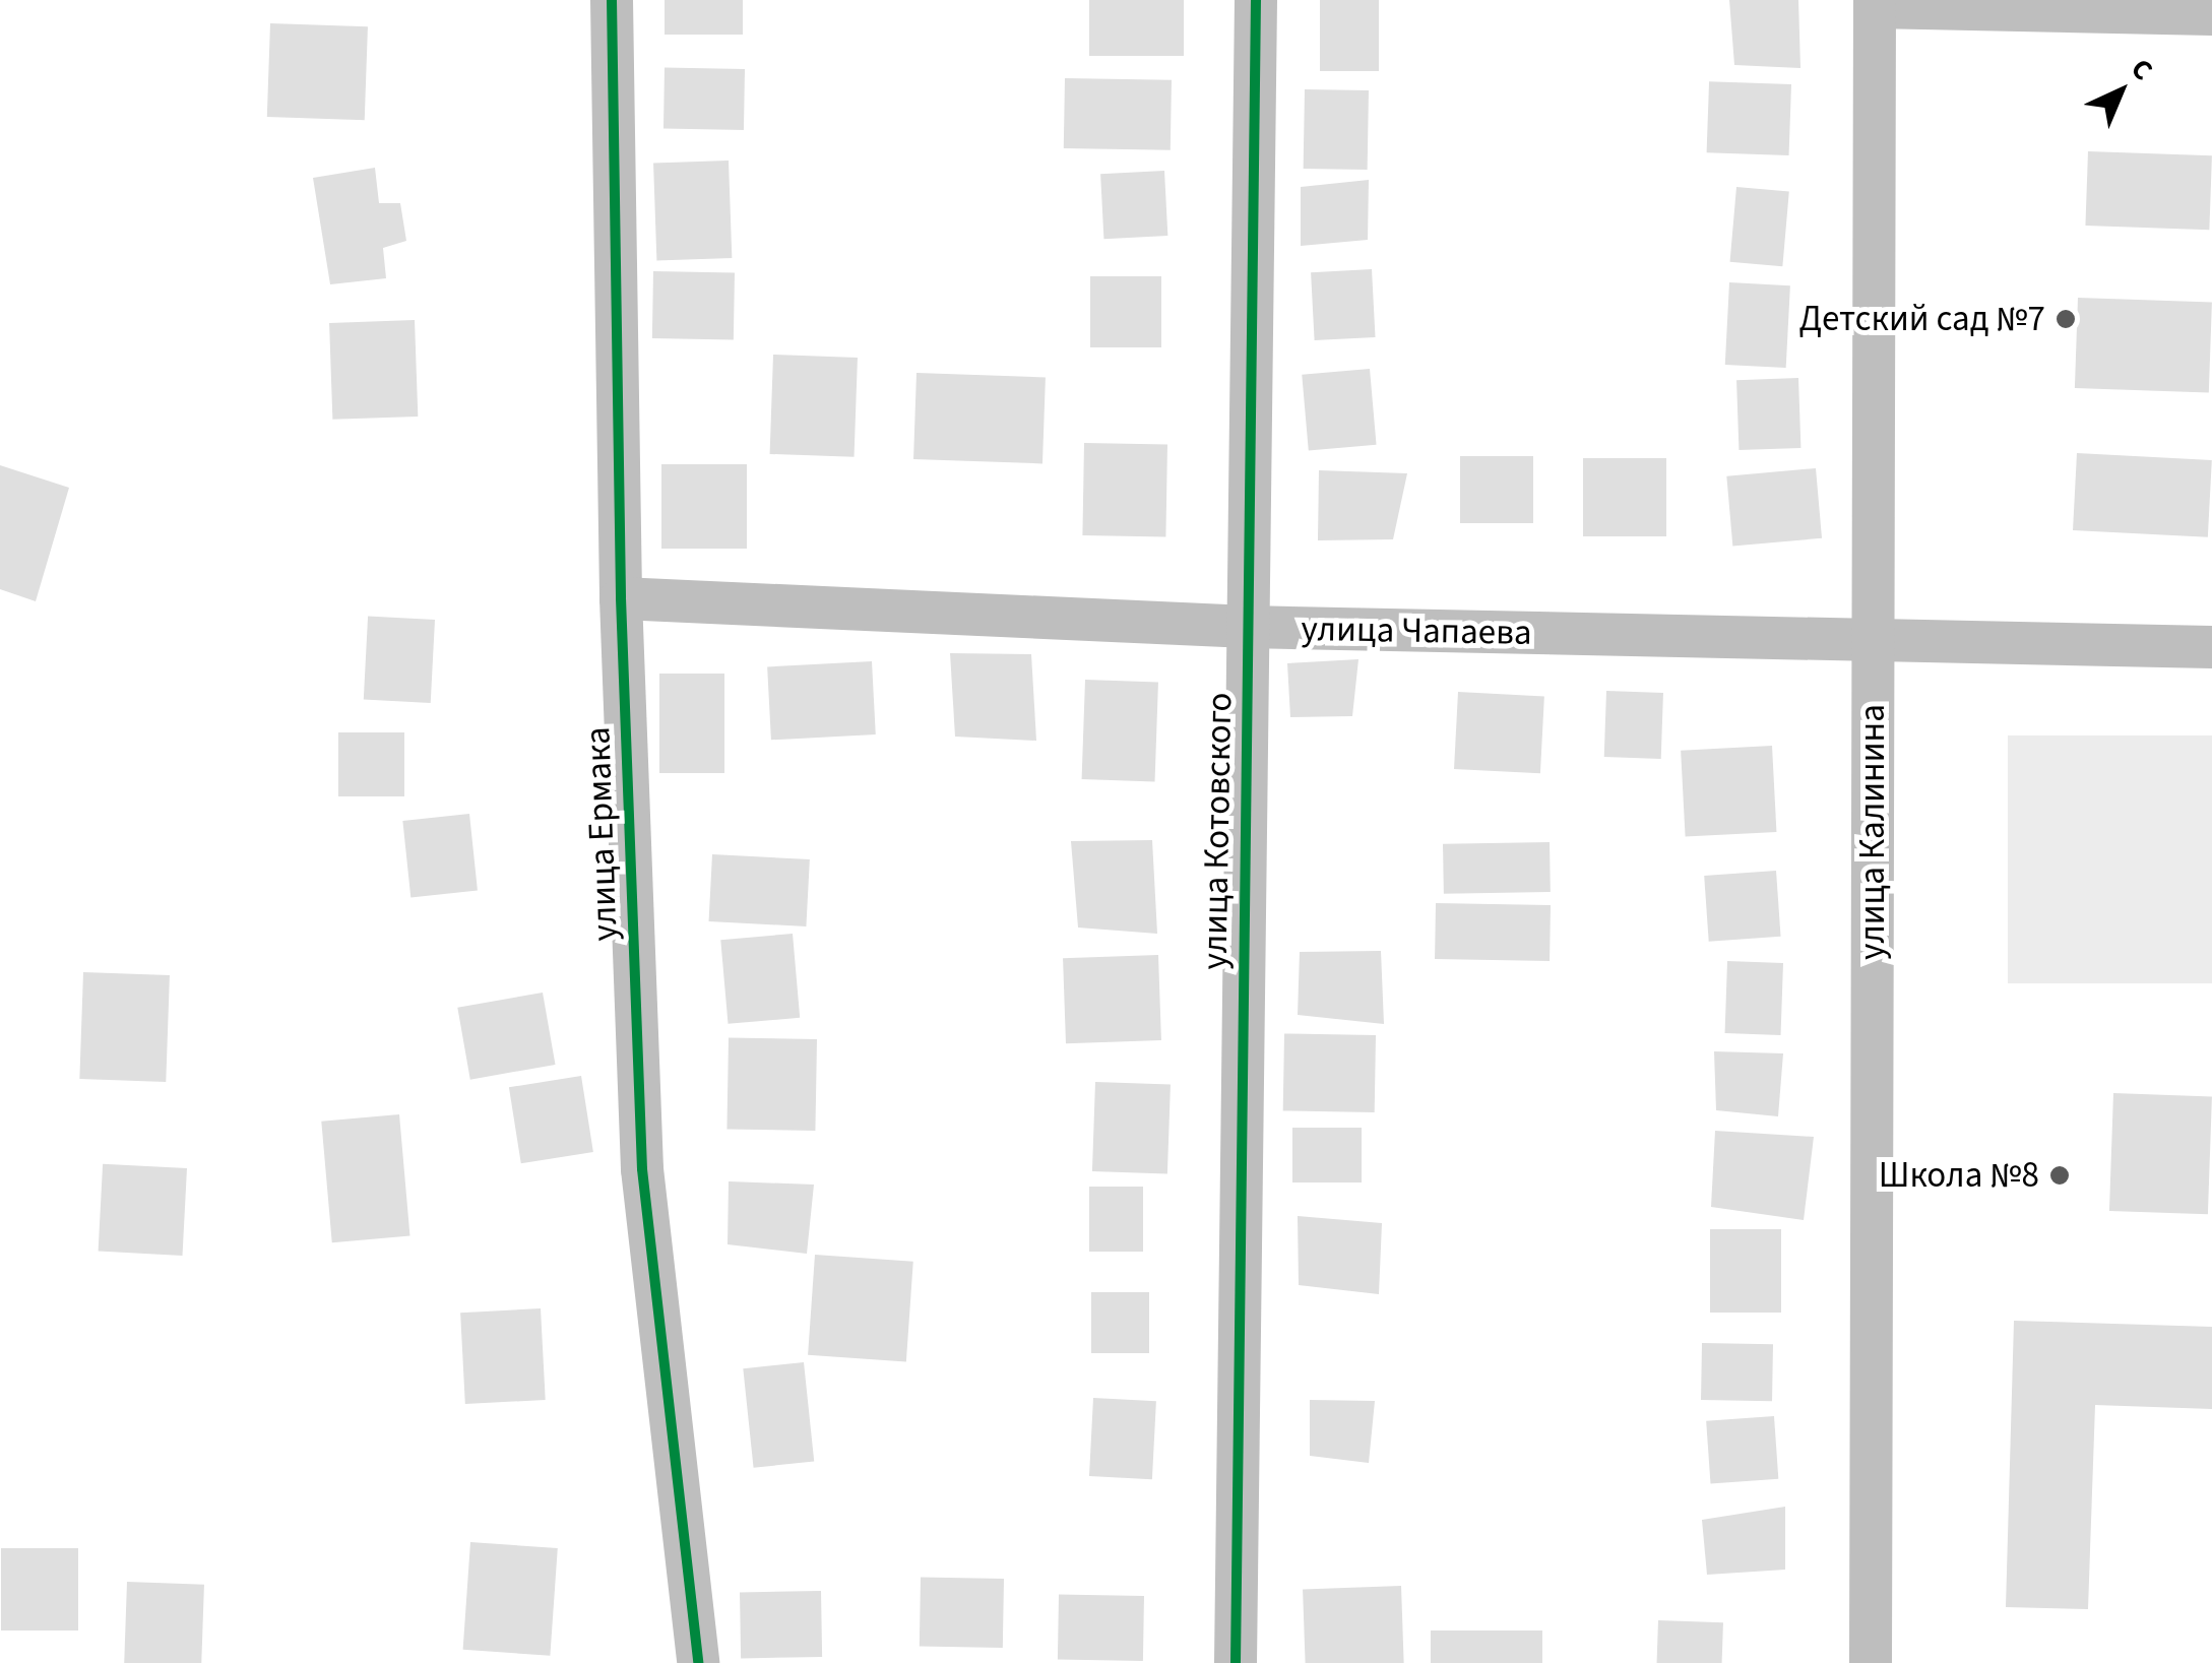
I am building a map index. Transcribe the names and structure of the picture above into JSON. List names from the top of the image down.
{
  "streets": {
    "street": [
      "улица Чапаева",
      "улица Котовского",
      "улица Калинина",
      "улица Ермака"
    ]
  },
  "crossings": [
    ["улица Чапаева", "улица Котовского"],
    ["улица Чапаева", "улица Калинина"],
    ["улица Чапаева", "улица Ермака"]
  ],
  "places": ["Детский сад №7", "Школа №8"],
  "north": "top right"
}
